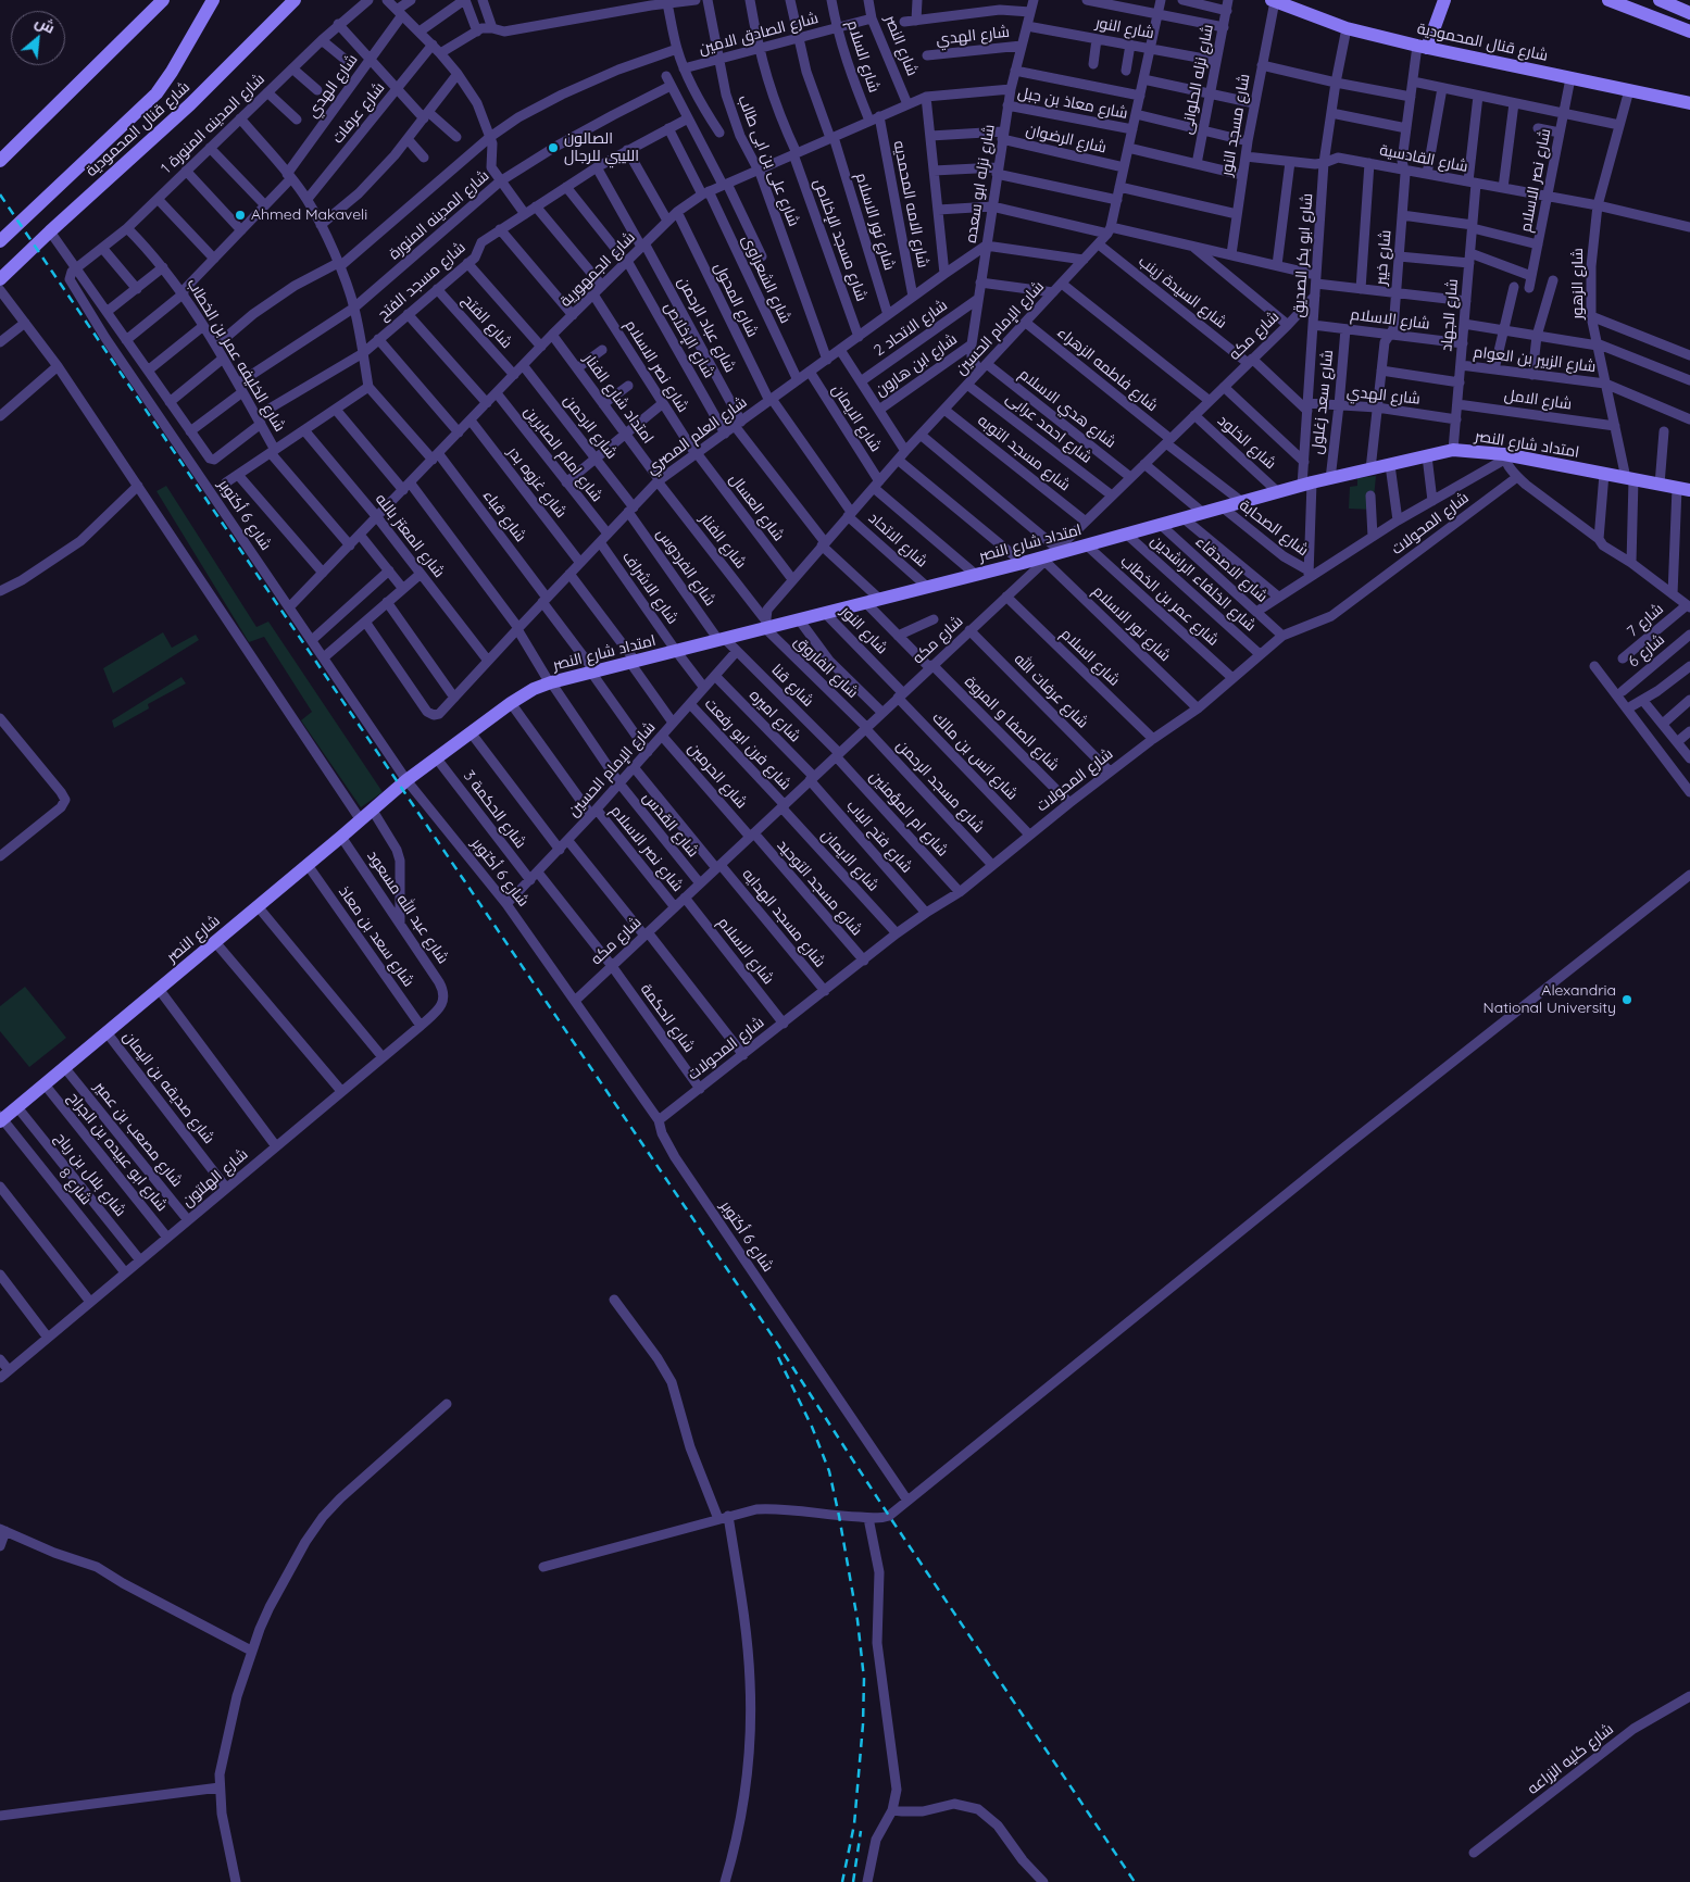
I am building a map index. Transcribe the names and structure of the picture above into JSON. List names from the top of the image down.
{
  "streets": {
    "street": [
      "شارع النور",
      "شارع الصادق الامين",
      "شارع الهدي",
      "شارع قنال المحمودية",
      "شارع النصر",
      "شارع السلام",
      "شارع نزله الحلوانى",
      "شارع معاذ بن جبل",
      "شارع عرفات",
      "شارع المدينه المنورة 1",
      "شارع مسجد النور",
      "شارع الرضوان",
      "شارع القادسية",
      "شارع على بن ابى طالب",
      "شارع نصر الاسلام",
      "شارع نزله ابو سعده",
      "شارع الامه المحمديه",
      "شارع المدينه المنورة",
      "شارع نور الاسلام",
      "شارع مسجد الإخلاص",
      "شارع ابو بكر الصديق",
      "شارع خيبر",
      "شارع الجمهورية",
      "شارع الشعراوى",
      "شارع مسجد الفتح",
      "شارع الزهور",
      "شارع السيدة زينب",
      "شارع المحول",
      "شارع الجهاد",
      "شارع الاسلام",
      "شارع الفتح",
      "شارع عباد الرحمن",
      "شارع الاتحاد 2",
      "شارع الإمام الحسين",
      "شارع مكه",
      "شارع الإخلاص",
      "شارع الخليفه عمر بن الخطاب",
      "شارع الزبير بن العوام",
      "شارع ابن هارون",
      "شارع فاطمه الزهراء",
      "امتداد شارع الفنار",
      "شارع الامل",
      "شارع سعد زغلول",
      "شارع هدي الاسلام",
      "شارع الايمان",
      "شارع الرحمن",
      "شارع احمد عرابى",
      "شارع العلم المصري",
      "شارع الخلود",
      "امتداد شارع النصر",
      "شارع مسجد التوبه",
      "شارع امام الصابرين",
      "شارع غزوه بدر",
      "شارع العسال",
      "شارع 6 أكتوبر",
      "شارع قباء",
      "شارع المحولات",
      "شارع الصحابة",
      "شارع المعتز بالله",
      "شارع الاتحاد",
      "شارع الفنار",
      "شارع الفردوس",
      "شارع الاصدقاء",
      "شارع الخلفاء الراشدين",
      "شارع الاشراف",
      "شارع عمر بن الخطاب",
      "شارع 7",
      "شارع 6",
      "شارع الفاروق",
      "شارع قنا",
      "شارع عرفات الله",
      "شارع اميره",
      "شارع الصفا و المروة",
      "شارع فرن ابو رفعت",
      "شارع انس بن مالك",
      "شارع الحرمين",
      "شارع مسجد الرحمن",
      "شارع الحكمة 3",
      "شارع ام المؤمنين",
      "شارع القدس",
      "شارع فتح الباب",
      "شارع مسجد التوحيد",
      "شارع عبد الله مسعود",
      "شارع مسجد الهدايه",
      "شارع سعد بن معاذ",
      "شارع الحكمة",
      "شارع صديقه بن اليمان",
      "شارع مصعب بن عمير",
      "شارع ابو عبيده بن الجراح",
      "شارع بلال بن رباح",
      "شارع الهلتون",
      "شارع 8",
      "شارع كليه الزراعه"
    ]
  },
  "crossings": [
    ["شارع النور", "شارع نزله الحلوانى"],
    ["شارع النور", "شارع نزله ابو سعده"],
    ["شارع النور", "شارع الإمام الحسين"],
    ["شارع النور", "شارع مكه"],
    ["شارع النور", "امتداد شارع النصر"],
    ["شارع النور", "شارع انس بن مالك"],
    ["شارع الصادق الامين", "شارع النصر"],
    ["شارع الصادق الامين", "شارع السلام"],
    ["شارع الصادق الامين", "شارع على بن ابى طالب"],
    ["شارع الصادق الامين", "شارع نور الاسلام"],
    ["شارع الصادق الامين", "شارع مسجد الإخلاص"],
    ["شارع الهدي", "شارع نزله ابو سعده"],
    ["شارع الهدي", "شارع ابو بكر الصديق"],
    ["شارع الهدي", "شارع خيبر"],
    ["شارع الهدي", "شارع الجهاد"],
    ["شارع الهدي", "شارع الخليفه عمر بن الخطاب"],
    ["شارع الهدي", "شارع سعد زغلول"],
    ["شارع قنال المحمودية", "شارع مسجد النور"],
    ["شارع قنال المحمودية", "شارع نصر الاسلام"],
    ["شارع قنال المحمودية", "شارع ابو بكر الصديق"],
    ["شارع قنال المحمودية", "شارع خيبر"],
    ["شارع قنال المحمودية", "شارع الزهور"],
    ["شارع النصر", "شارع الجمهورية"],
    ["شارع النصر", "امتداد شارع النصر"],
    ["شارع النصر", "شارع 6 أكتوبر"],
    ["شارع النصر", "شارع عبد الله مسعود"],
    ["شارع النصر", "شارع سعد بن معاذ"],
    ["شارع النصر", "شارع صديقه بن اليمان"],
    ["شارع النصر", "شارع مصعب بن عمير"],
    ["شارع النصر", "شارع ابو عبيده بن الجراح"],
    ["شارع النصر", "شارع بلال بن رباح"],
    ["شارع النصر", "شارع 8"],
    ["شارع السلام", "شارع الجمهورية"],
    ["شارع السلام", "شارع مكه"],
    ["شارع السلام", "شارع المحولات"],
    ["شارع معاذ بن جبل", "شارع نزله ابو سعده"],
    ["شارع معاذ بن جبل", "شارع الإمام الحسين"],
    ["شارع المدينه المنورة 1", "شارع الخليفه عمر بن الخطاب"],
    ["شارع المدينه المنورة 1", "شارع 6 أكتوبر"],
    ["شارع مسجد النور", "شارع القادسية"],
    ["شارع الرضوان", "شارع نزله ابو سعده"],
    ["شارع الرضوان", "شارع الإمام الحسين"],
    ["شارع القادسية", "شارع نصر الاسلام"],
    ["شارع القادسية", "شارع ابو بكر الصديق"],
    ["شارع القادسية", "شارع خيبر"],
    ["شارع القادسية", "شارع الزهور"],
    ["شارع القادسية", "شارع الجهاد"],
    ["شارع على بن ابى طالب", "شارع الجمهورية"],
    ["شارع على بن ابى طالب", "شارع العلم المصري"],
    ["شارع نصر الاسلام", "شارع الجمهورية"],
    ["شارع نصر الاسلام", "شارع الإمام الحسين"],
    ["شارع نصر الاسلام", "شارع مكه"],
    ["شارع نصر الاسلام", "شارع العلم المصري"],
    ["شارع نصر الاسلام", "امتداد شارع النصر"],
    ["شارع نصر الاسلام", "شارع العسال"],
    ["شارع نزله ابو سعده", "شارع الجمهورية"],
    ["شارع نزله ابو سعده", "شارع الاتحاد 2"],
    ["شارع نزله ابو سعده", "شارع الإمام الحسين"],
    ["شارع نزله ابو سعده", "شارع ابن هارون"],
    ["شارع نزله ابو سعده", "شارع هدي الاسلام"],
    ["شارع نزله ابو سعده", "شارع العلم المصري"],
    ["شارع الامه المحمديه", "شارع الجمهورية"],
    ["شارع الامه المحمديه", "شارع العلم المصري"],
    ["شارع المدينه المنورة", "شارع مسجد الفتح"],
    ["شارع المدينه المنورة", "شارع الخليفه عمر بن الخطاب"],
    ["شارع نور الاسلام", "شارع الجمهورية"],
    ["شارع نور الاسلام", "شارع مكه"],
    ["شارع نور الاسلام", "شارع العلم المصري"],
    ["شارع نور الاسلام", "امتداد شارع النصر"],
    ["شارع نور الاسلام", "شارع المحولات"],
    ["شارع مسجد الإخلاص", "شارع الجمهورية"],
    ["شارع مسجد الإخلاص", "شارع العلم المصري"],
    ["شارع ابو بكر الصديق", "شارع الاسلام"],
    ["شارع ابو بكر الصديق", "شارع مكه"],
    ["شارع ابو بكر الصديق", "امتداد شارع النصر"],
    ["شارع ابو بكر الصديق", "شارع الصحابة"],
    ["شارع خيبر", "شارع الاسلام"],
    ["شارع خيبر", "امتداد شارع النصر"],
    ["شارع الجمهورية", "شارع الشعراوى"],
    ["شارع الجمهورية", "شارع المحول"],
    ["شارع الجمهورية", "شارع الفتح"],
    ["شارع الجمهورية", "شارع عباد الرحمن"],
    ["شارع الجمهورية", "شارع الإخلاص"],
    ["شارع الجمهورية", "شارع الخليفه عمر بن الخطاب"],
    ["شارع الجمهورية", "امتداد شارع الفنار"],
    ["شارع الجمهورية", "شارع الرحمن"],
    ["شارع الجمهورية", "شارع امام الصابرين"],
    ["شارع الجمهورية", "شارع غزوه بدر"],
    ["شارع الجمهورية", "شارع 6 أكتوبر"],
    ["شارع الجمهورية", "شارع قباء"],
    ["شارع الجمهورية", "شارع المعتز بالله"],
    ["شارع الشعراوى", "شارع مسجد الفتح"],
    ["شارع الشعراوى", "شارع العلم المصري"],
    ["شارع مسجد الفتح", "شارع الفتح"],
    ["شارع مسجد الفتح", "شارع عباد الرحمن"],
    ["شارع مسجد الفتح", "شارع الإخلاص"],
    ["شارع مسجد الفتح", "شارع الخليفه عمر بن الخطاب"],
    ["شارع الزهور", "شارع الزبير بن العوام"],
    ["شارع الزهور", "شارع الامل"],
    ["شارع الزهور", "امتداد شارع النصر"],
    ["شارع السيدة زينب", "شارع الإمام الحسين"],
    ["شارع السيدة زينب", "شارع مكه"],
    ["شارع المحول", "شارع الإمام الحسين"],
    ["شارع المحول", "شارع العلم المصري"],
    ["شارع المحول", "شارع الاتحاد"],
    ["شارع الجهاد", "شارع الاسلام"],
    ["شارع الجهاد", "شارع الزبير بن العوام"],
    ["شارع الجهاد", "شارع الامل"],
    ["شارع الجهاد", "امتداد شارع النصر"],
    ["شارع الاسلام", "شارع مكه"],
    ["شارع الاسلام", "شارع سعد زغلول"],
    ["شارع الاسلام", "شارع المحولات"],
    ["شارع عباد الرحمن", "شارع العلم المصري"],
    ["شارع الإمام الحسين", "شارع فاطمه الزهراء"],
    ["شارع الإمام الحسين", "شارع هدي الاسلام"],
    ["شارع الإمام الحسين", "شارع الايمان"],
    ["شارع الإمام الحسين", "شارع احمد عرابى"],
    ["شارع الإمام الحسين", "امتداد شارع النصر"],
    ["شارع الإمام الحسين", "شارع مسجد التوبه"],
    ["شارع الإمام الحسين", "شارع العسال"],
    ["شارع الإمام الحسين", "شارع 6 أكتوبر"],
    ["شارع الإمام الحسين", "شارع قباء"],
    ["شارع الإمام الحسين", "شارع الاتحاد"],
    ["شارع الإمام الحسين", "شارع الفنار"],
    ["شارع الإمام الحسين", "شارع الاشراف"],
    ["شارع الإمام الحسين", "شارع الفاروق"],
    ["شارع الإمام الحسين", "شارع قنا"],
    ["شارع الإمام الحسين", "شارع اميره"],
    ["شارع الإمام الحسين", "شارع فرن ابو رفعت"],
    ["شارع الإمام الحسين", "شارع الحرمين"],
    ["شارع الإمام الحسين", "شارع الحكمة 3"],
    ["شارع الإمام الحسين", "شارع القدس"],
    ["شارع الإمام الحسين", "شارع مسجد الهدايه"],
    ["شارع الإمام الحسين", "شارع الحكمة"],
    ["شارع مكه", "شارع فاطمه الزهراء"],
    ["شارع مكه", "شارع هدي الاسلام"],
    ["شارع مكه", "شارع الايمان"],
    ["شارع مكه", "شارع احمد عرابى"],
    ["شارع مكه", "شارع الخلود"],
    ["شارع مكه", "امتداد شارع النصر"],
    ["شارع مكه", "شارع مسجد التوبه"],
    ["شارع مكه", "شارع 6 أكتوبر"],
    ["شارع مكه", "شارع الفاروق"],
    ["شارع مكه", "شارع قنا"],
    ["شارع مكه", "شارع عرفات الله"],
    ["شارع مكه", "شارع اميره"],
    ["شارع مكه", "شارع الصفا و المروة"],
    ["شارع مكه", "شارع فرن ابو رفعت"],
    ["شارع مكه", "شارع انس بن مالك"],
    ["شارع مكه", "شارع الحرمين"],
    ["شارع مكه", "شارع مسجد الرحمن"],
    ["شارع مكه", "شارع ام المؤمنين"],
    ["شارع مكه", "شارع القدس"],
    ["شارع مكه", "شارع فتح الباب"],
    ["شارع مكه", "شارع مسجد التوحيد"],
    ["شارع مكه", "شارع مسجد الهدايه"],
    ["شارع مكه", "شارع الحكمة"],
    ["شارع الإخلاص", "شارع العلم المصري"],
    ["شارع فاطمه الزهراء", "امتداد شارع النصر"],
    ["امتداد شارع الفنار", "شارع العلم المصري"],
    ["امتداد شارع الفنار", "شارع الفنار"],
    ["شارع سعد زغلول", "امتداد شارع النصر"],
    ["شارع الايمان", "شارع العلم المصري"],
    ["شارع الايمان", "امتداد شارع النصر"],
    ["شارع الايمان", "شارع المحولات"],
    ["شارع الايمان", "شارع فرن ابو رفعت"],
    ["شارع الرحمن", "شارع العلم المصري"],
    ["شارع الرحمن", "شارع الفردوس"],
    ["شارع العلم المصري", "شارع امام الصابرين"],
    ["شارع العلم المصري", "شارع غزوه بدر"],
    ["شارع العلم المصري", "شارع العسال"],
    ["شارع العلم المصري", "شارع قباء"],
    ["شارع العلم المصري", "شارع المعتز بالله"],
    ["شارع العلم المصري", "شارع الفنار"],
    ["شارع العلم المصري", "شارع الفردوس"],
    ["شارع العلم المصري", "شارع الاشراف"],
    ["شارع العلم المصري", "شارع القدس"],
    ["شارع الخلود", "امتداد شارع النصر"],
    ["امتداد شارع النصر", "شارع 6 أكتوبر"],
    ["امتداد شارع النصر", "شارع قباء"],
    ["امتداد شارع النصر", "شارع الصحابة"],
    ["امتداد شارع النصر", "شارع الاتحاد"],
    ["امتداد شارع النصر", "شارع الفنار"],
    ["امتداد شارع النصر", "شارع الفردوس"],
    ["امتداد شارع النصر", "شارع الاصدقاء"],
    ["امتداد شارع النصر", "شارع الخلفاء الراشدين"],
    ["امتداد شارع النصر", "شارع الاشراف"],
    ["امتداد شارع النصر", "شارع عمر بن الخطاب"],
    ["امتداد شارع النصر", "شارع الفاروق"],
    ["امتداد شارع النصر", "شارع قنا"],
    ["امتداد شارع النصر", "شارع الصفا و المروة"],
    ["امتداد شارع النصر", "شارع الحكمة 3"],
    ["امتداد شارع النصر", "شارع القدس"],
    ["شارع 6 أكتوبر", "شارع المحولات"],
    ["شارع المحولات", "شارع الاصدقاء"],
    ["شارع المحولات", "شارع الخلفاء الراشدين"],
    ["شارع المحولات", "شارع عمر بن الخطاب"],
    ["شارع المحولات", "شارع عرفات الله"],
    ["شارع المحولات", "شارع الصفا و المروة"],
    ["شارع المحولات", "شارع انس بن مالك"],
    ["شارع المحولات", "شارع مسجد الرحمن"],
    ["شارع المحولات", "شارع ام المؤمنين"],
    ["شارع المحولات", "شارع فتح الباب"],
    ["شارع المحولات", "شارع مسجد التوحيد"],
    ["شارع المحولات", "شارع مسجد الهدايه"],
    ["شارع المحولات", "شارع الحكمة"],
    ["شارع الفنار", "شارع الفاروق"],
    ["شارع الفردوس", "شارع قنا"],
    ["شارع الفاروق", "شارع مسجد الرحمن"],
    ["شارع قنا", "شارع ام المؤمنين"],
    ["شارع اميره", "شارع فتح الباب"],
    ["شارع الحرمين", "شارع مسجد التوحيد"],
    ["شارع عبد الله مسعود", "شارع الهلتون"],
    ["شارع سعد بن معاذ", "شارع الهلتون"],
    ["شارع صديقه بن اليمان", "شارع الهلتون"],
    ["شارع مصعب بن عمير", "شارع الهلتون"],
    ["شارع ابو عبيده بن الجراح", "شارع الهلتون"],
    ["شارع بلال بن رباح", "شارع الهلتون"],
    ["شارع الهلتون", "شارع 8"]
  ],
  "places": ["الصالون الليبي للرجال", "Ahmed Makaveli", "Alexandria National University"],
  "north": "top right"
}
